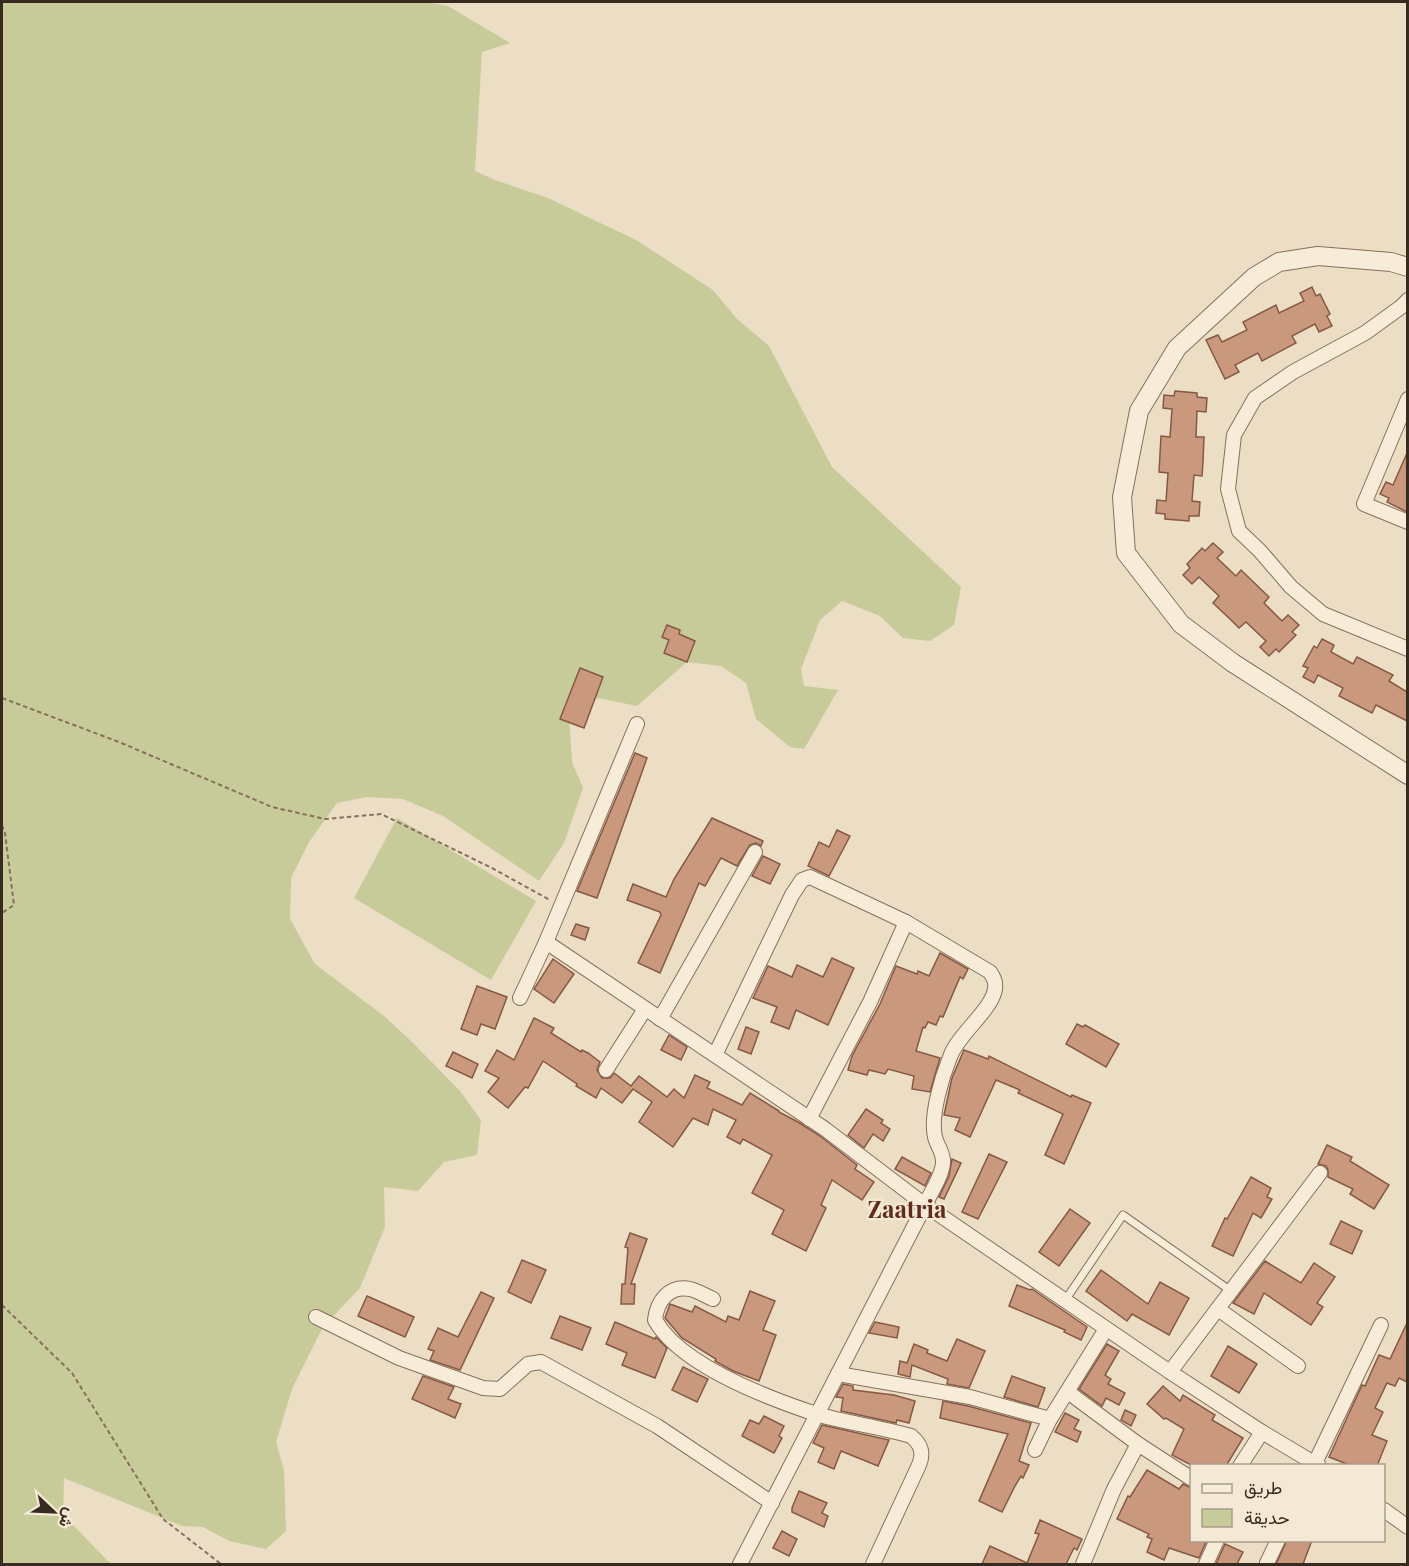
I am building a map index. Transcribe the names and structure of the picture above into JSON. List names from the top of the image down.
{
  "districts": ["Zaatria"],
  "legend": ["طريق", "حديقة"],
  "north": "bottom right"
}
